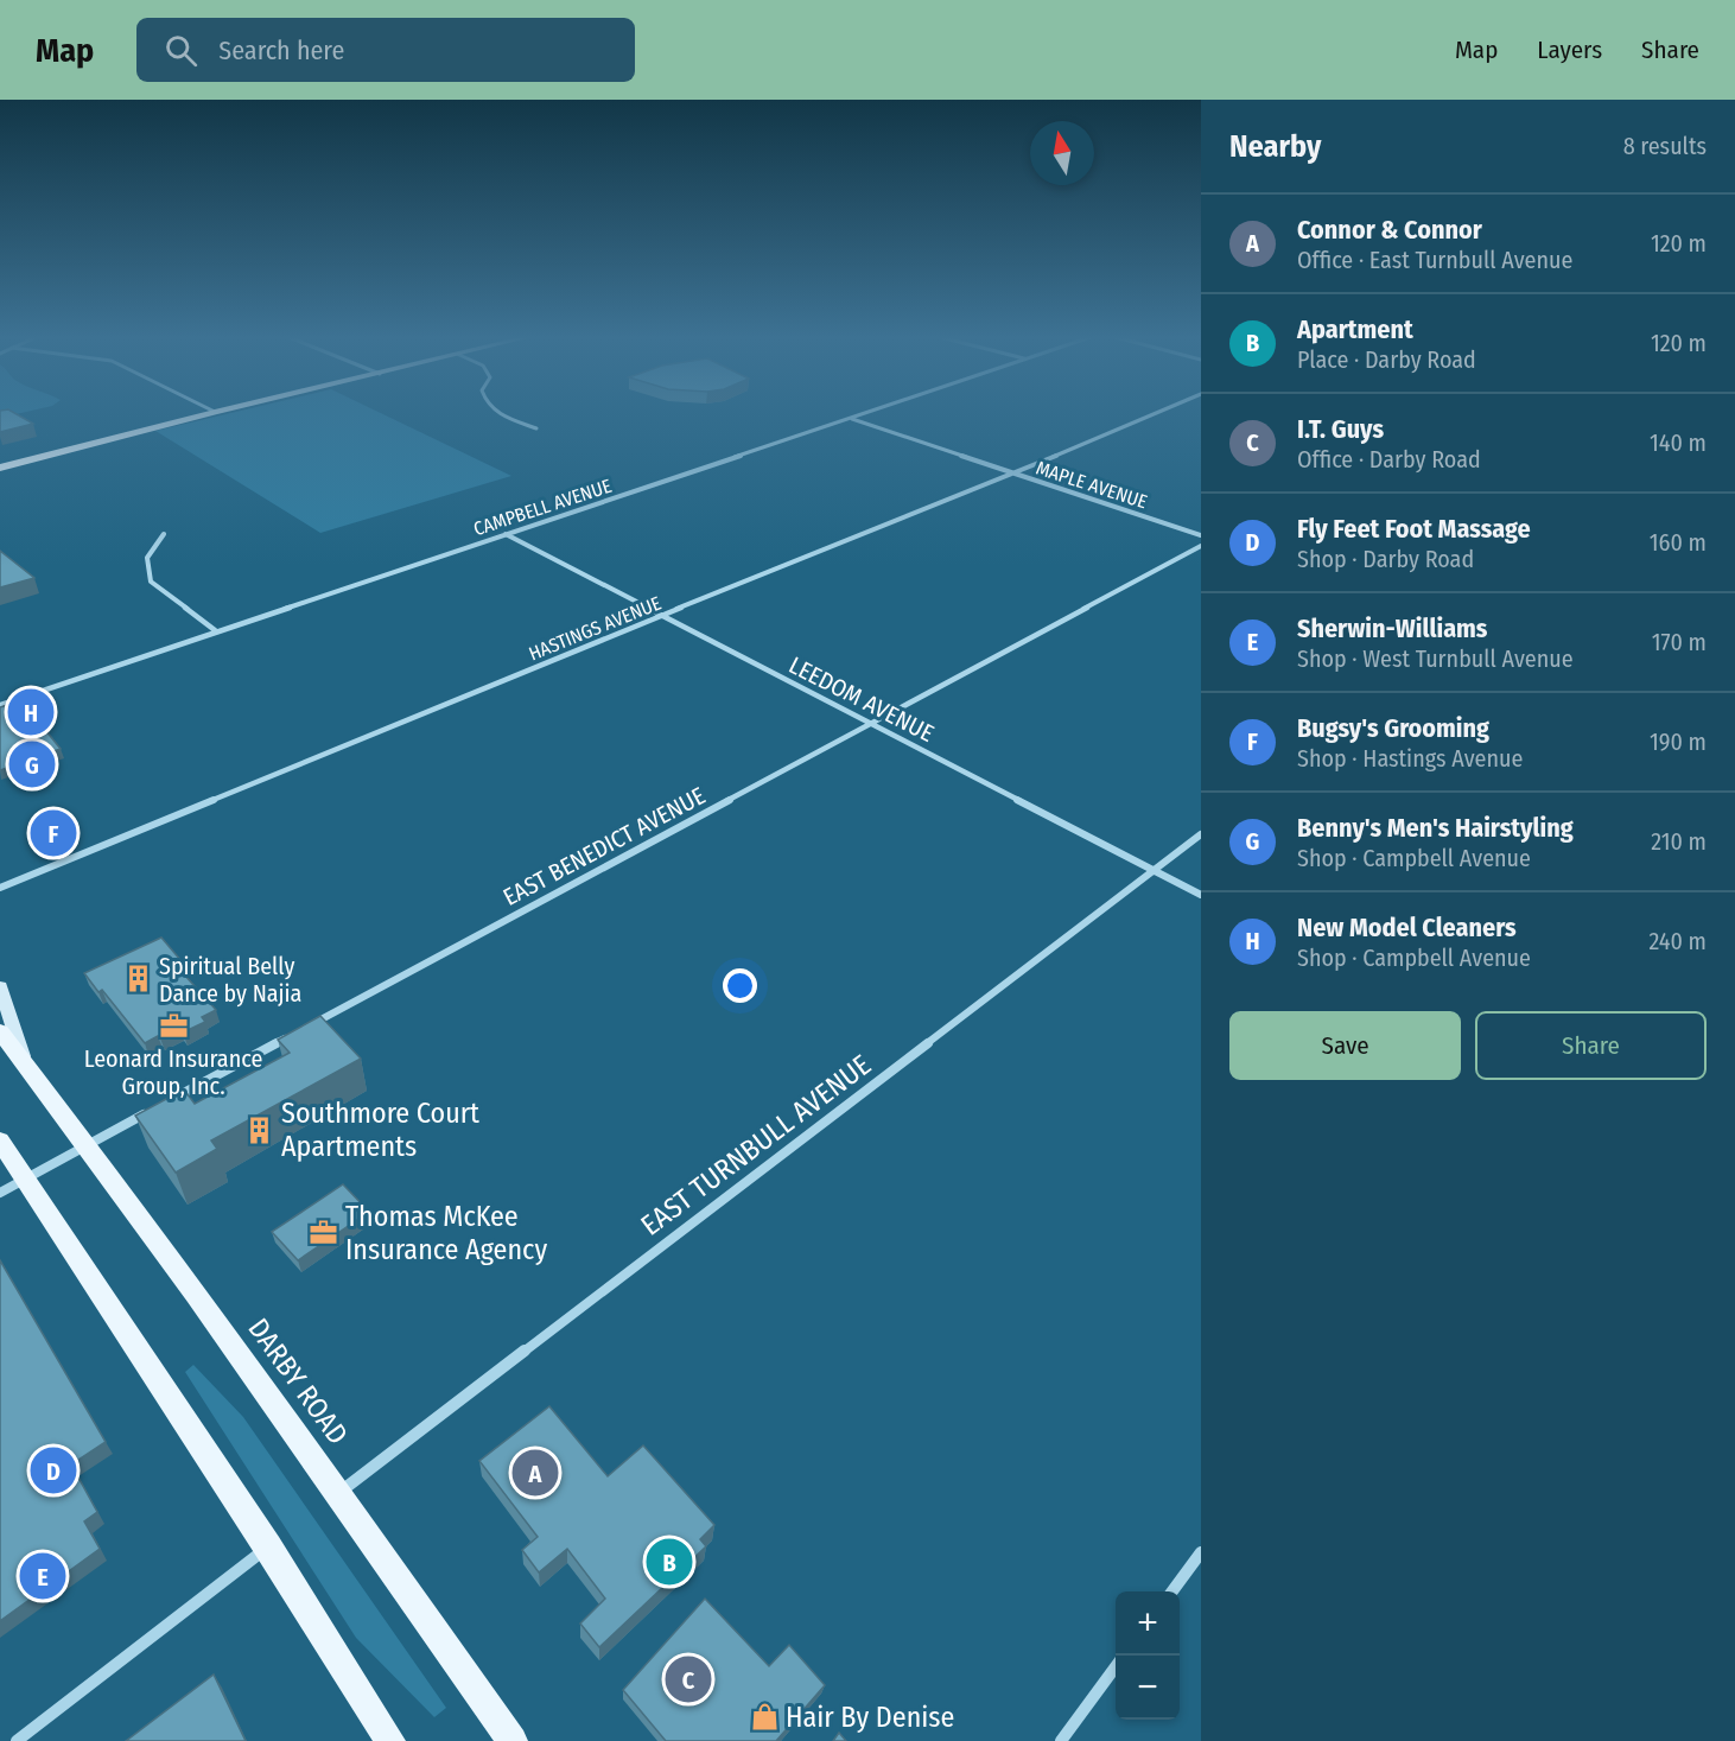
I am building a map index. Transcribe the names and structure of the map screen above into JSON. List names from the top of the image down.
{
  "streets": {
    "main road": ["DARBY ROAD"],
    "street": [
      "MAPLE AVENUE",
      "CAMPBELL AVENUE",
      "HASTINGS AVENUE",
      "LEEDOM AVENUE",
      "EAST BENEDICT AVENUE",
      "EAST TURNBULL AVENUE"
    ]
  },
  "crossings": [
    ["MAPLE AVENUE", "CAMPBELL AVENUE"],
    ["MAPLE AVENUE", "HASTINGS AVENUE"],
    ["CAMPBELL AVENUE", "LEEDOM AVENUE"],
    ["HASTINGS AVENUE", "LEEDOM AVENUE"],
    ["LEEDOM AVENUE", "EAST BENEDICT AVENUE"],
    ["LEEDOM AVENUE", "EAST TURNBULL AVENUE"],
    ["EAST TURNBULL AVENUE", "DARBY ROAD"]
  ],
  "places": {
    "building": ["Spiritual Belly Dance by Najia", "Southmore Court Apartments"],
    "office": ["Leonard Insurance Group, Inc.", "Thomas McKee Insurance Agency"],
    "shop": ["Hair By Denise"]
  },
  "north": "top",
  "page": {
    "header": "Map",
    "search": "Search here",
    "nav": ["Map", "Layers", "Share"],
    "heading": ["Nearby", "8 results"],
    "list": [
      {
        "mark": "A",
        "name": "Connor & Connor",
        "note": "Office · East Turnbull Avenue",
        "value": "120 m"
      },
      {
        "mark": "B",
        "name": "Apartment",
        "note": "Place · Darby Road",
        "value": "120 m"
      },
      {
        "mark": "C",
        "name": "I.T. Guys",
        "note": "Office · Darby Road",
        "value": "140 m"
      },
      {
        "mark": "D",
        "name": "Fly Feet Foot Massage",
        "note": "Shop · Darby Road",
        "value": "160 m"
      },
      {
        "mark": "E",
        "name": "Sherwin-Williams",
        "note": "Shop · West Turnbull Avenue",
        "value": "170 m"
      },
      {
        "mark": "F",
        "name": "Bugsy's Grooming",
        "note": "Shop · Hastings Avenue",
        "value": "190 m"
      },
      {
        "mark": "G",
        "name": "Benny's Men's Hairstyling",
        "note": "Shop · Campbell Avenue",
        "value": "210 m"
      },
      {
        "mark": "H",
        "name": "New Model Cleaners",
        "note": "Shop · Campbell Avenue",
        "value": "240 m"
      }
    ],
    "pins": [
      "H",
      "G",
      "F",
      "D",
      "A",
      "B",
      "E",
      "C"
    ],
    "buttons": ["Save", "Share"],
    "map_buttons": ["+", "−"]
  }
}
